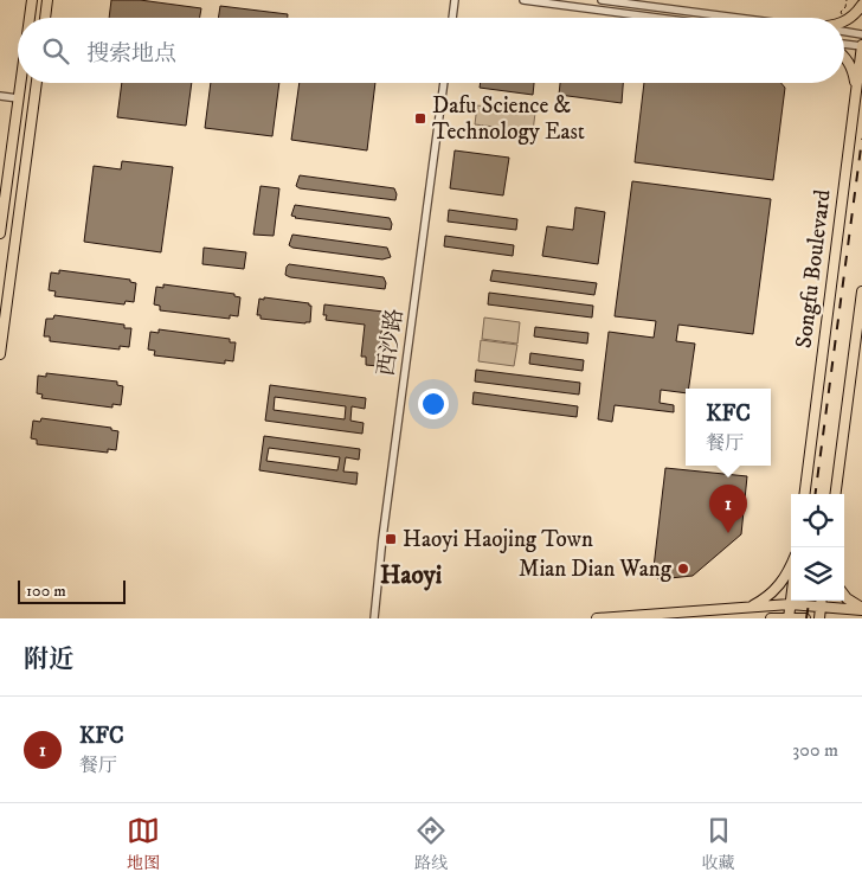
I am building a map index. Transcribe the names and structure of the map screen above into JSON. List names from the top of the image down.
{
  "streets": {
    "main road": ["Songfu Boulevard"],
    "street": ["西沙路"]
  },
  "districts": ["Haoyi"],
  "places": {
    "transit": ["Dafu Science & Technology East", "Haoyi Haojing Town"],
    "other": ["Mian Dian Wang"]
  },
  "scale_bar": "100 m",
  "page": {
    "search": "搜索地点",
    "popup": ["KFC", "餐厅"],
    "pins": "1",
    "scale": "100 m",
    "heading": "附近",
    "list": [
      {
        "mark": "1",
        "name": "KFC",
        "note": "餐厅",
        "value": "300 m"
      }
    ],
    "nav": ["地图", "路线", "收藏"]
  }
}
